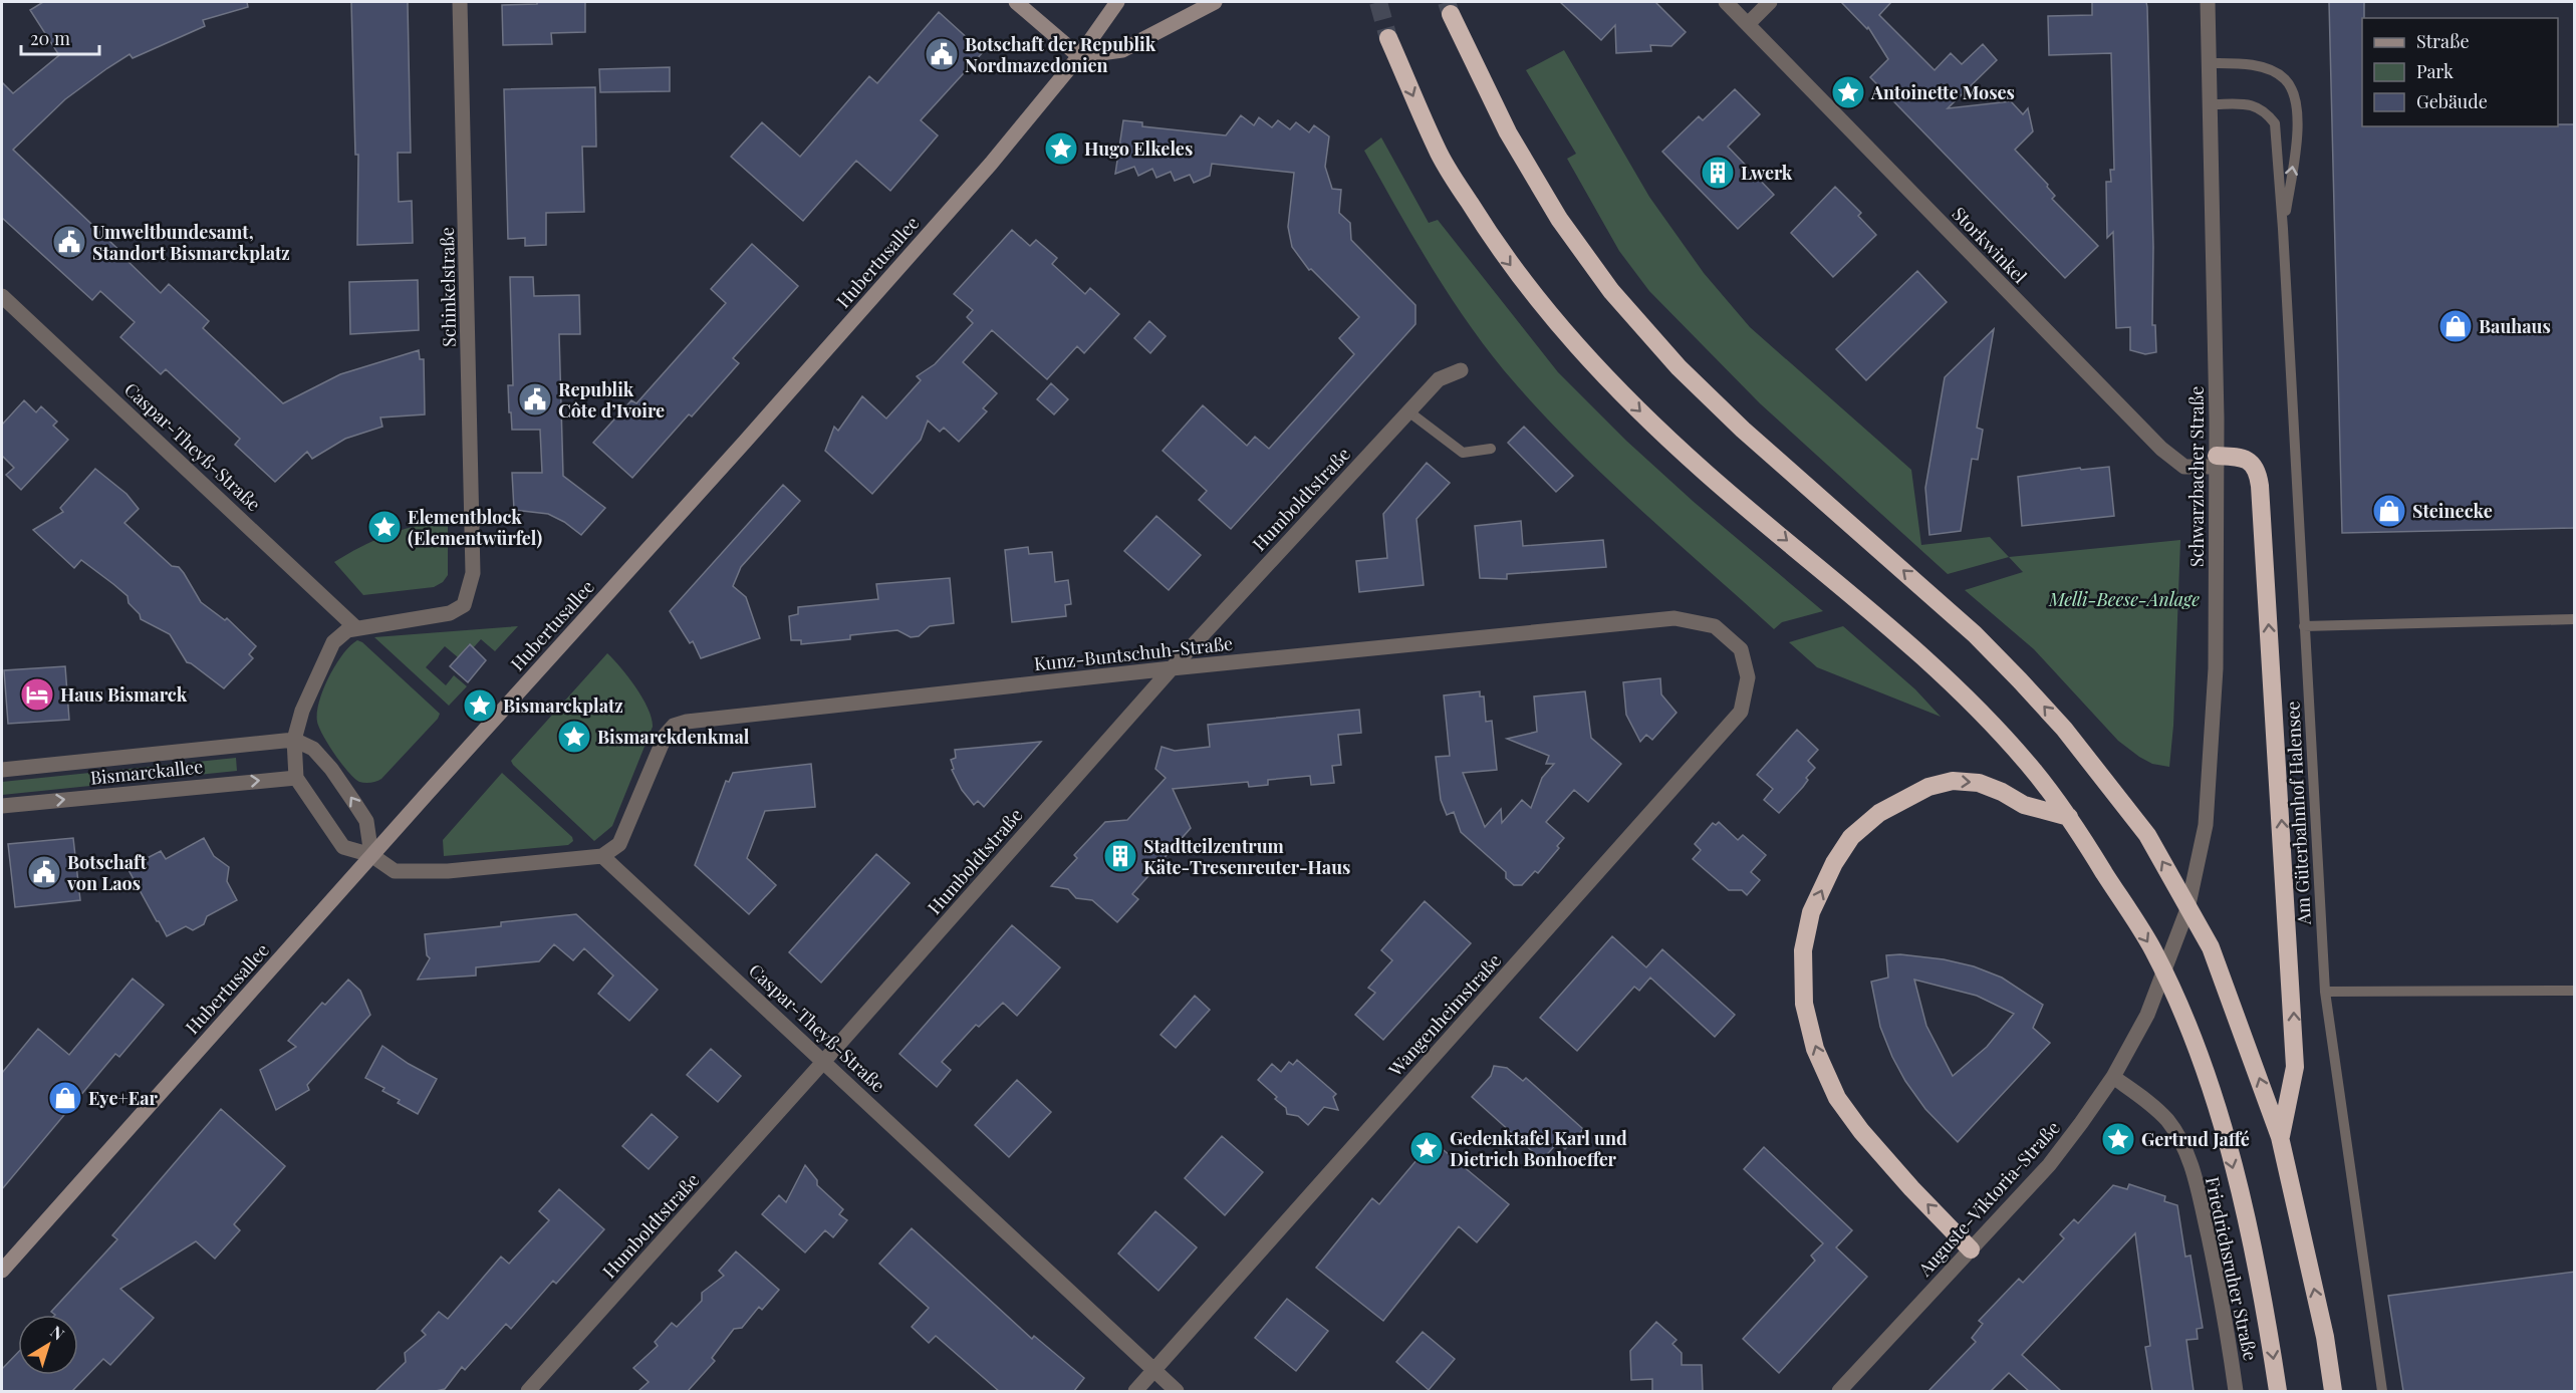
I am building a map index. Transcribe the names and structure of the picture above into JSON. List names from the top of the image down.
{
  "streets": {
    "main road": ["Hubertusallee"],
    "street": [
      "Storkwinkel",
      "Schinkelstraße",
      "Caspar-Theyß-Straße",
      "Schwarzbacher Straße",
      "Humboldtstraße",
      "Kunz-Buntschuh-Straße",
      "Bismarckallee",
      "Wangenheimstraße",
      "Auguste-Viktoria-Straße",
      "Friedrichsruher Straße"
    ],
    "lane": ["Am Güterbahnhof Halensee"]
  },
  "crossings": [
    ["Storkwinkel", "Schwarzbacher Straße"],
    ["Schinkelstraße", "Caspar-Theyß-Straße"],
    ["Caspar-Theyß-Straße", "Humboldtstraße"],
    ["Caspar-Theyß-Straße", "Kunz-Buntschuh-Straße"],
    ["Caspar-Theyß-Straße", "Wangenheimstraße"],
    ["Schwarzbacher Straße", "Am Güterbahnhof Halensee"],
    ["Schwarzbacher Straße", "Auguste-Viktoria-Straße"],
    ["Humboldtstraße", "Kunz-Buntschuh-Straße"],
    ["Kunz-Buntschuh-Straße", "Wangenheimstraße"],
    ["Auguste-Viktoria-Straße", "Friedrichsruher Straße"]
  ],
  "parks": ["Melli-Beese-Anlage"],
  "places": {
    "public building": [
      "Botschaft der Republik Nordmazedonien",
      "Umweltbundesamt, Standort Bismarckplatz",
      "Republik Côte d’Ivoire",
      "Botschaft von Laos"
    ],
    "place": [
      "Antoinette Moses",
      "Hugo Elkeles",
      "Elementblock (Elementwürfel)",
      "Bismarckplatz",
      "Bismarckdenkmal",
      "Gertrud Jaffé",
      "Gedenktafel Karl und Dietrich Bonhoeffer"
    ],
    "building": ["Lwerk", "Stadtteilzentrum Käte-Tresenreuter-Haus"],
    "shop": ["Bauhaus", "Steinecke", "Eye+Ear"],
    "hotel": ["Haus Bismarck"]
  },
  "legend": ["Straße", "Park", "Gebäude"],
  "scale_bar": "20 m",
  "north": "top right"
}
